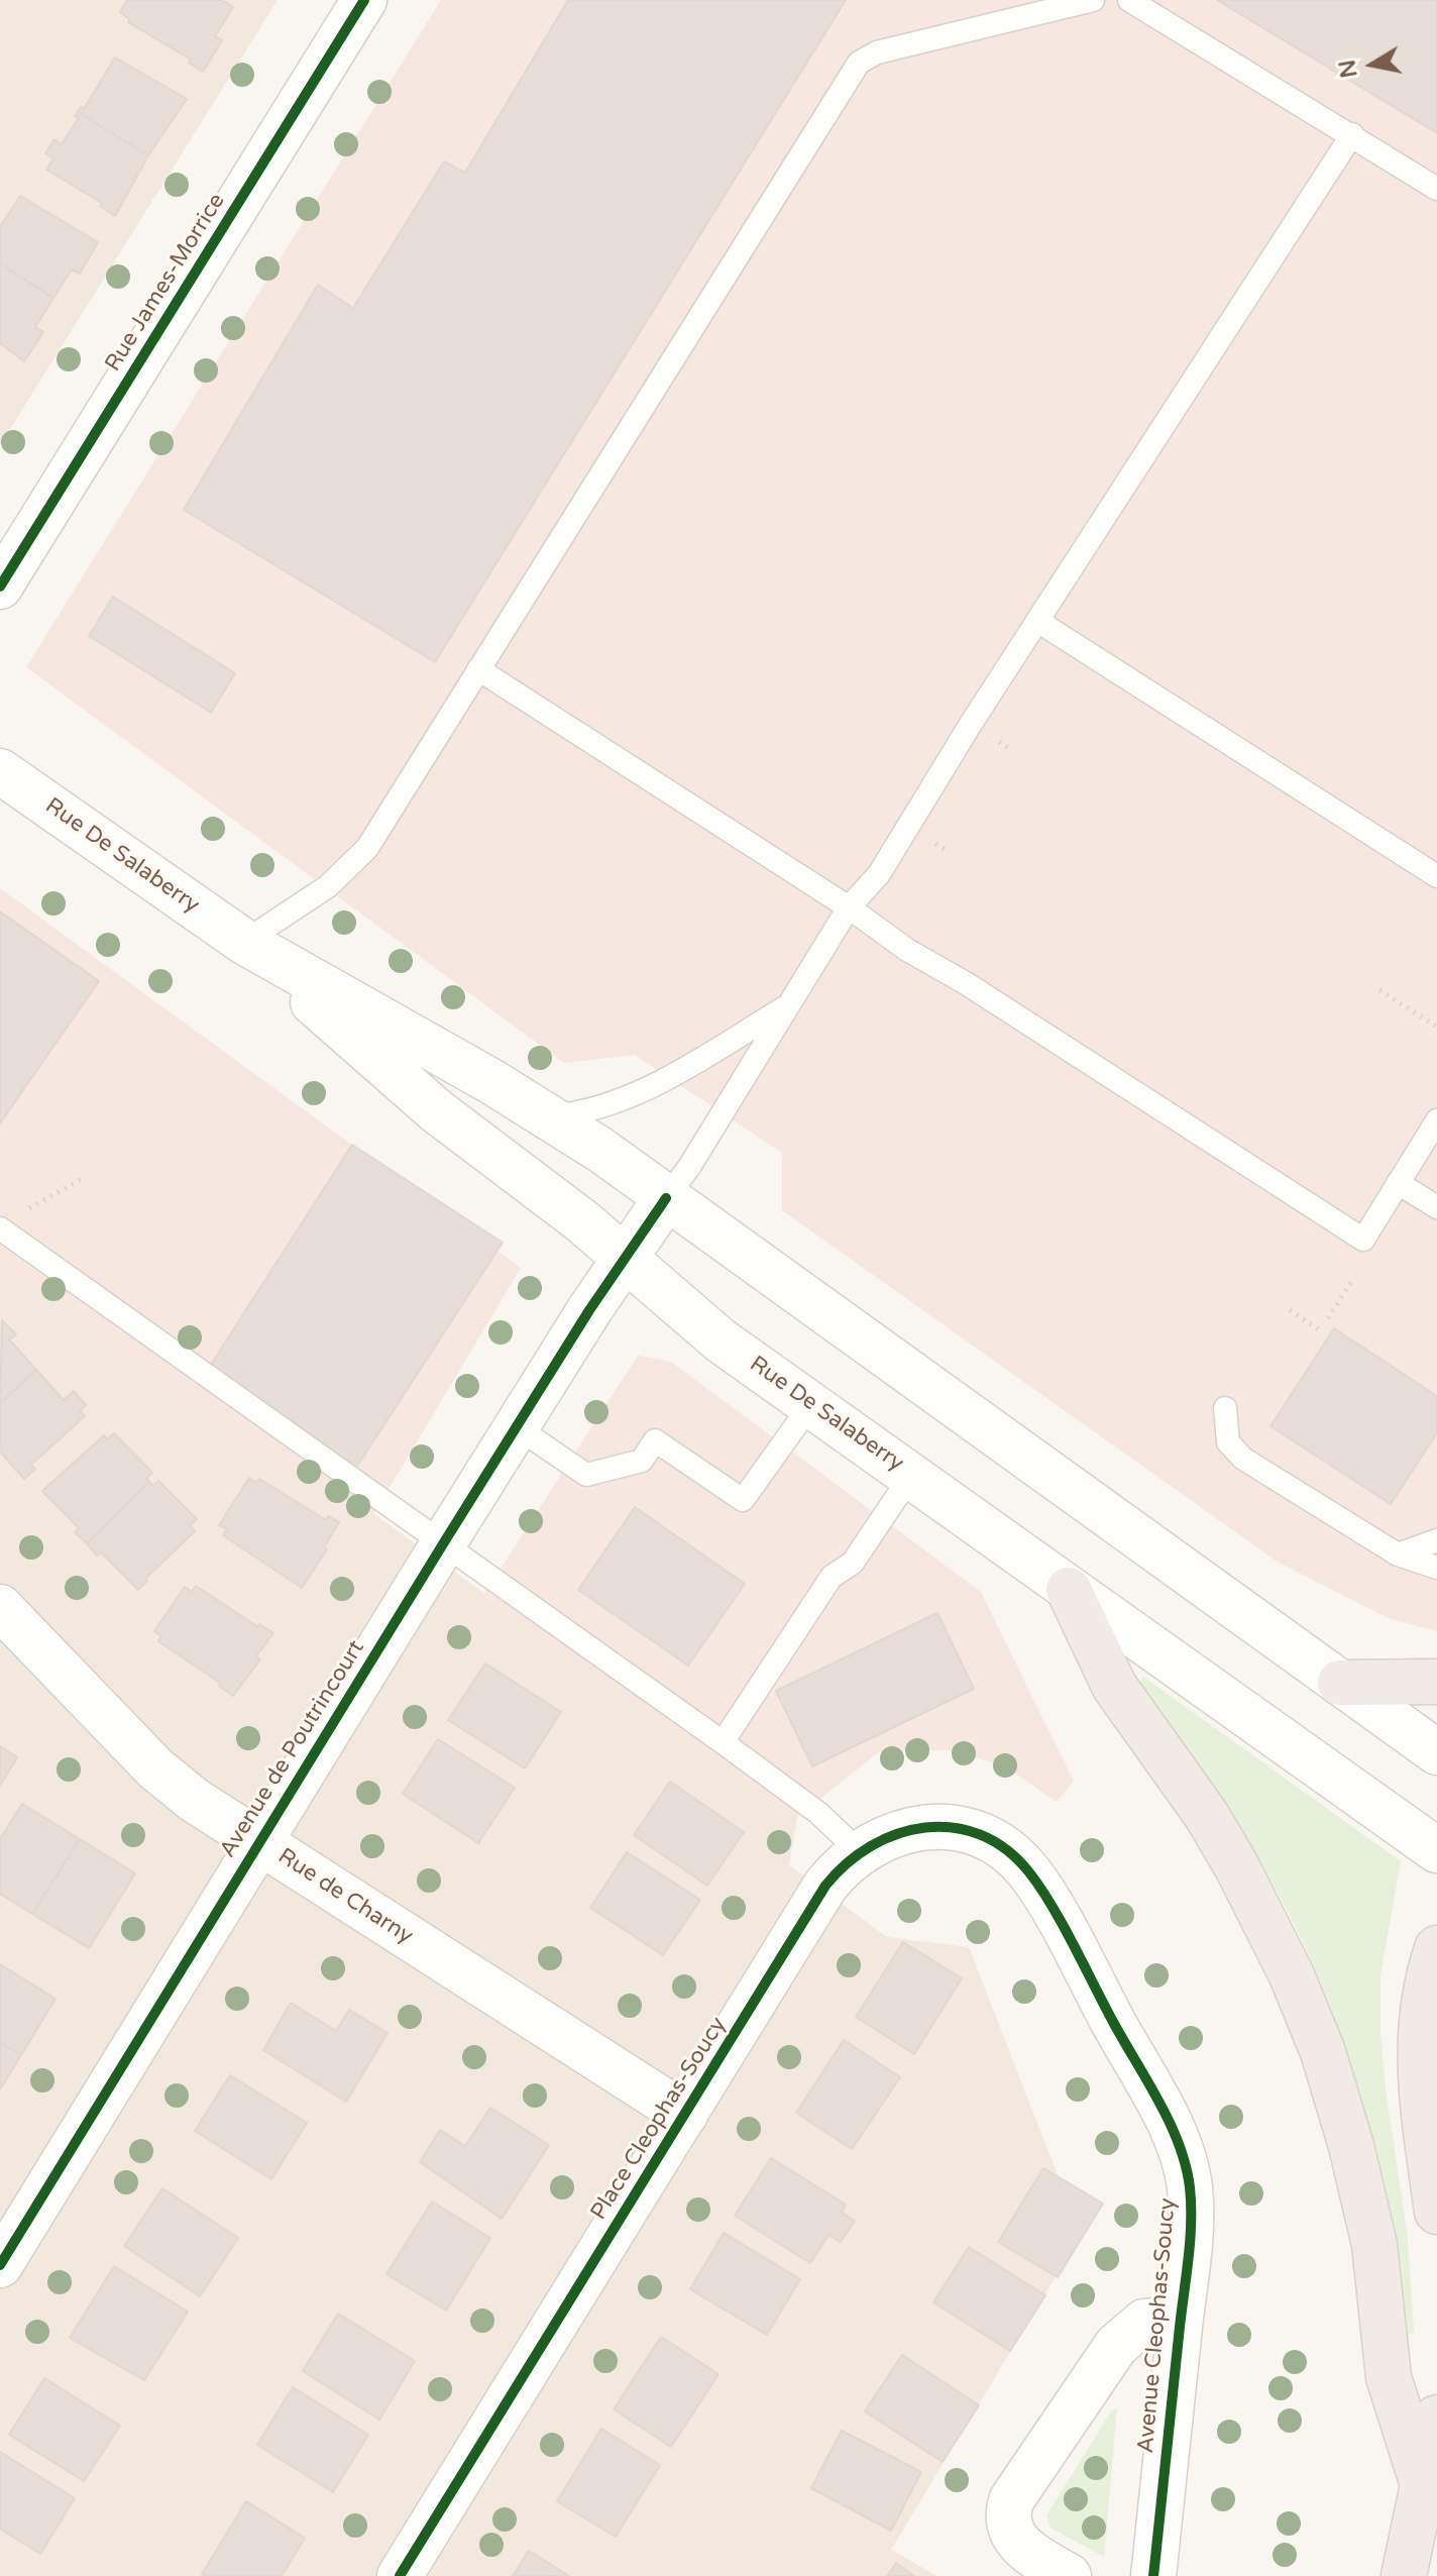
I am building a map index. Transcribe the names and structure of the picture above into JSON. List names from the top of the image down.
{
  "streets": {
    "street": [
      "Rue James-Morrice",
      "Rue De Salaberry",
      "Avenue de Poutrincourt",
      "Rue de Charny",
      "Place Cleophas-Soucy",
      "Avenue Cleophas-Soucy"
    ]
  },
  "crossings": [
    ["Rue De Salaberry", "Avenue de Poutrincourt"],
    ["Avenue de Poutrincourt", "Rue de Charny"],
    ["Rue de Charny", "Place Cleophas-Soucy"],
    ["Place Cleophas-Soucy", "Avenue Cleophas-Soucy"]
  ],
  "north": "left"
}
